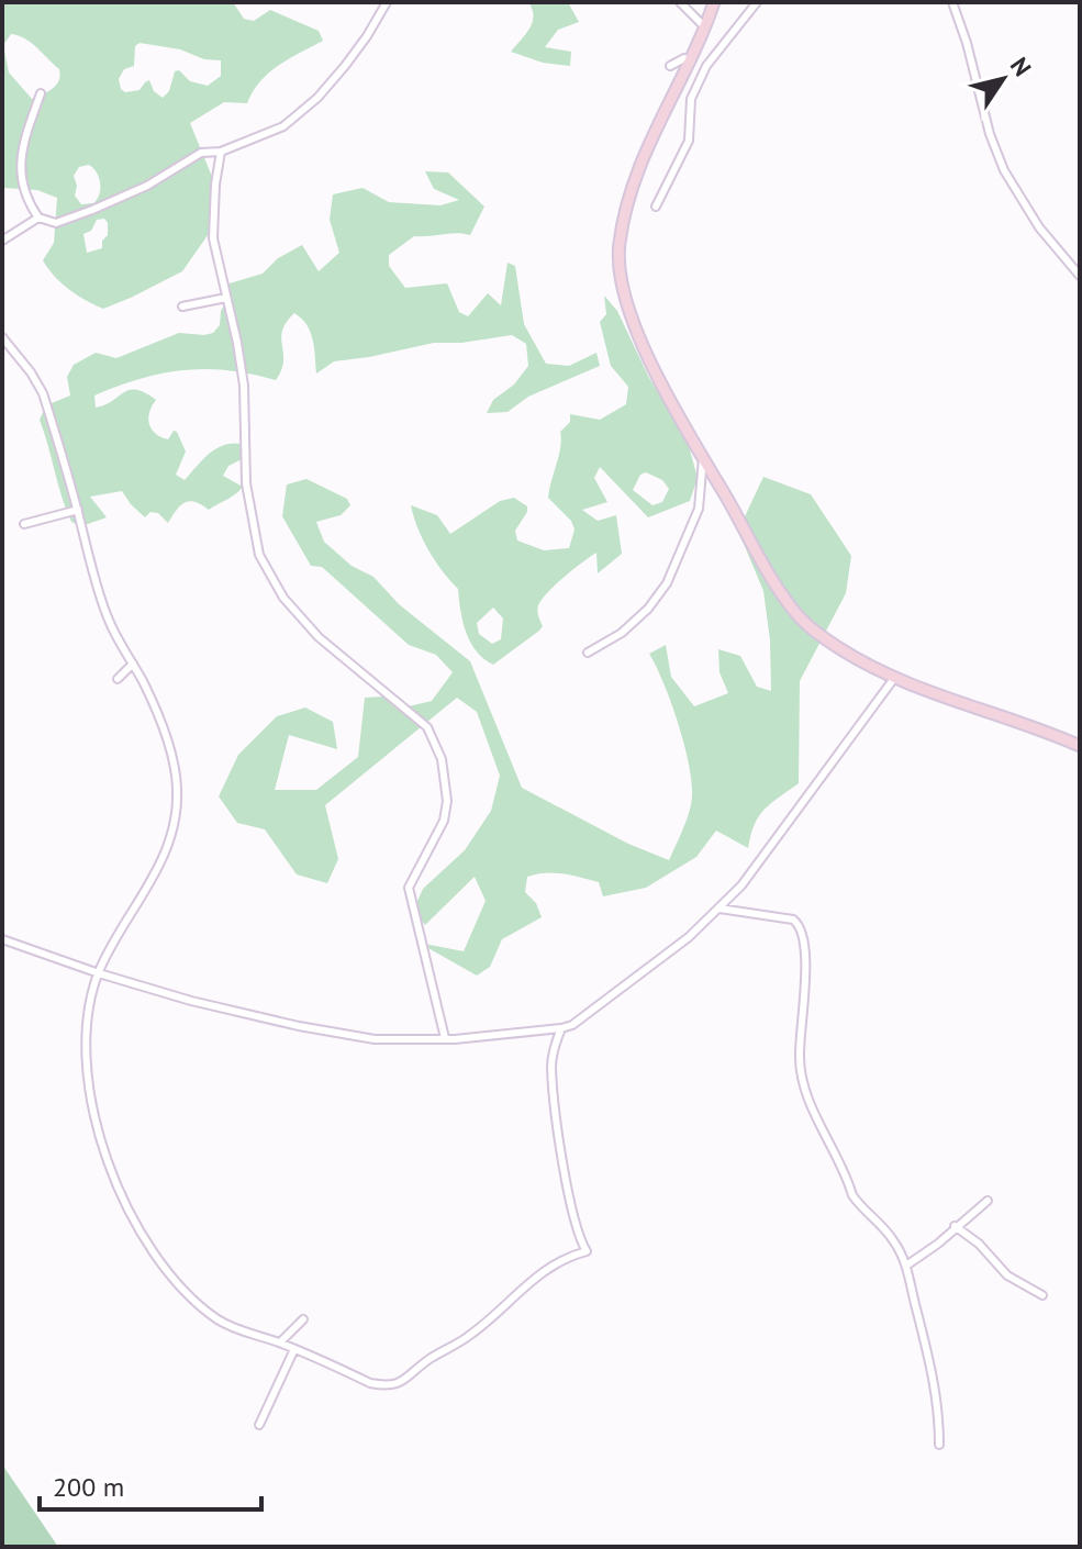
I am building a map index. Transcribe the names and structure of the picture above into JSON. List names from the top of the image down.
{
  "scale_bar": "200 m",
  "north": "top right"
}
